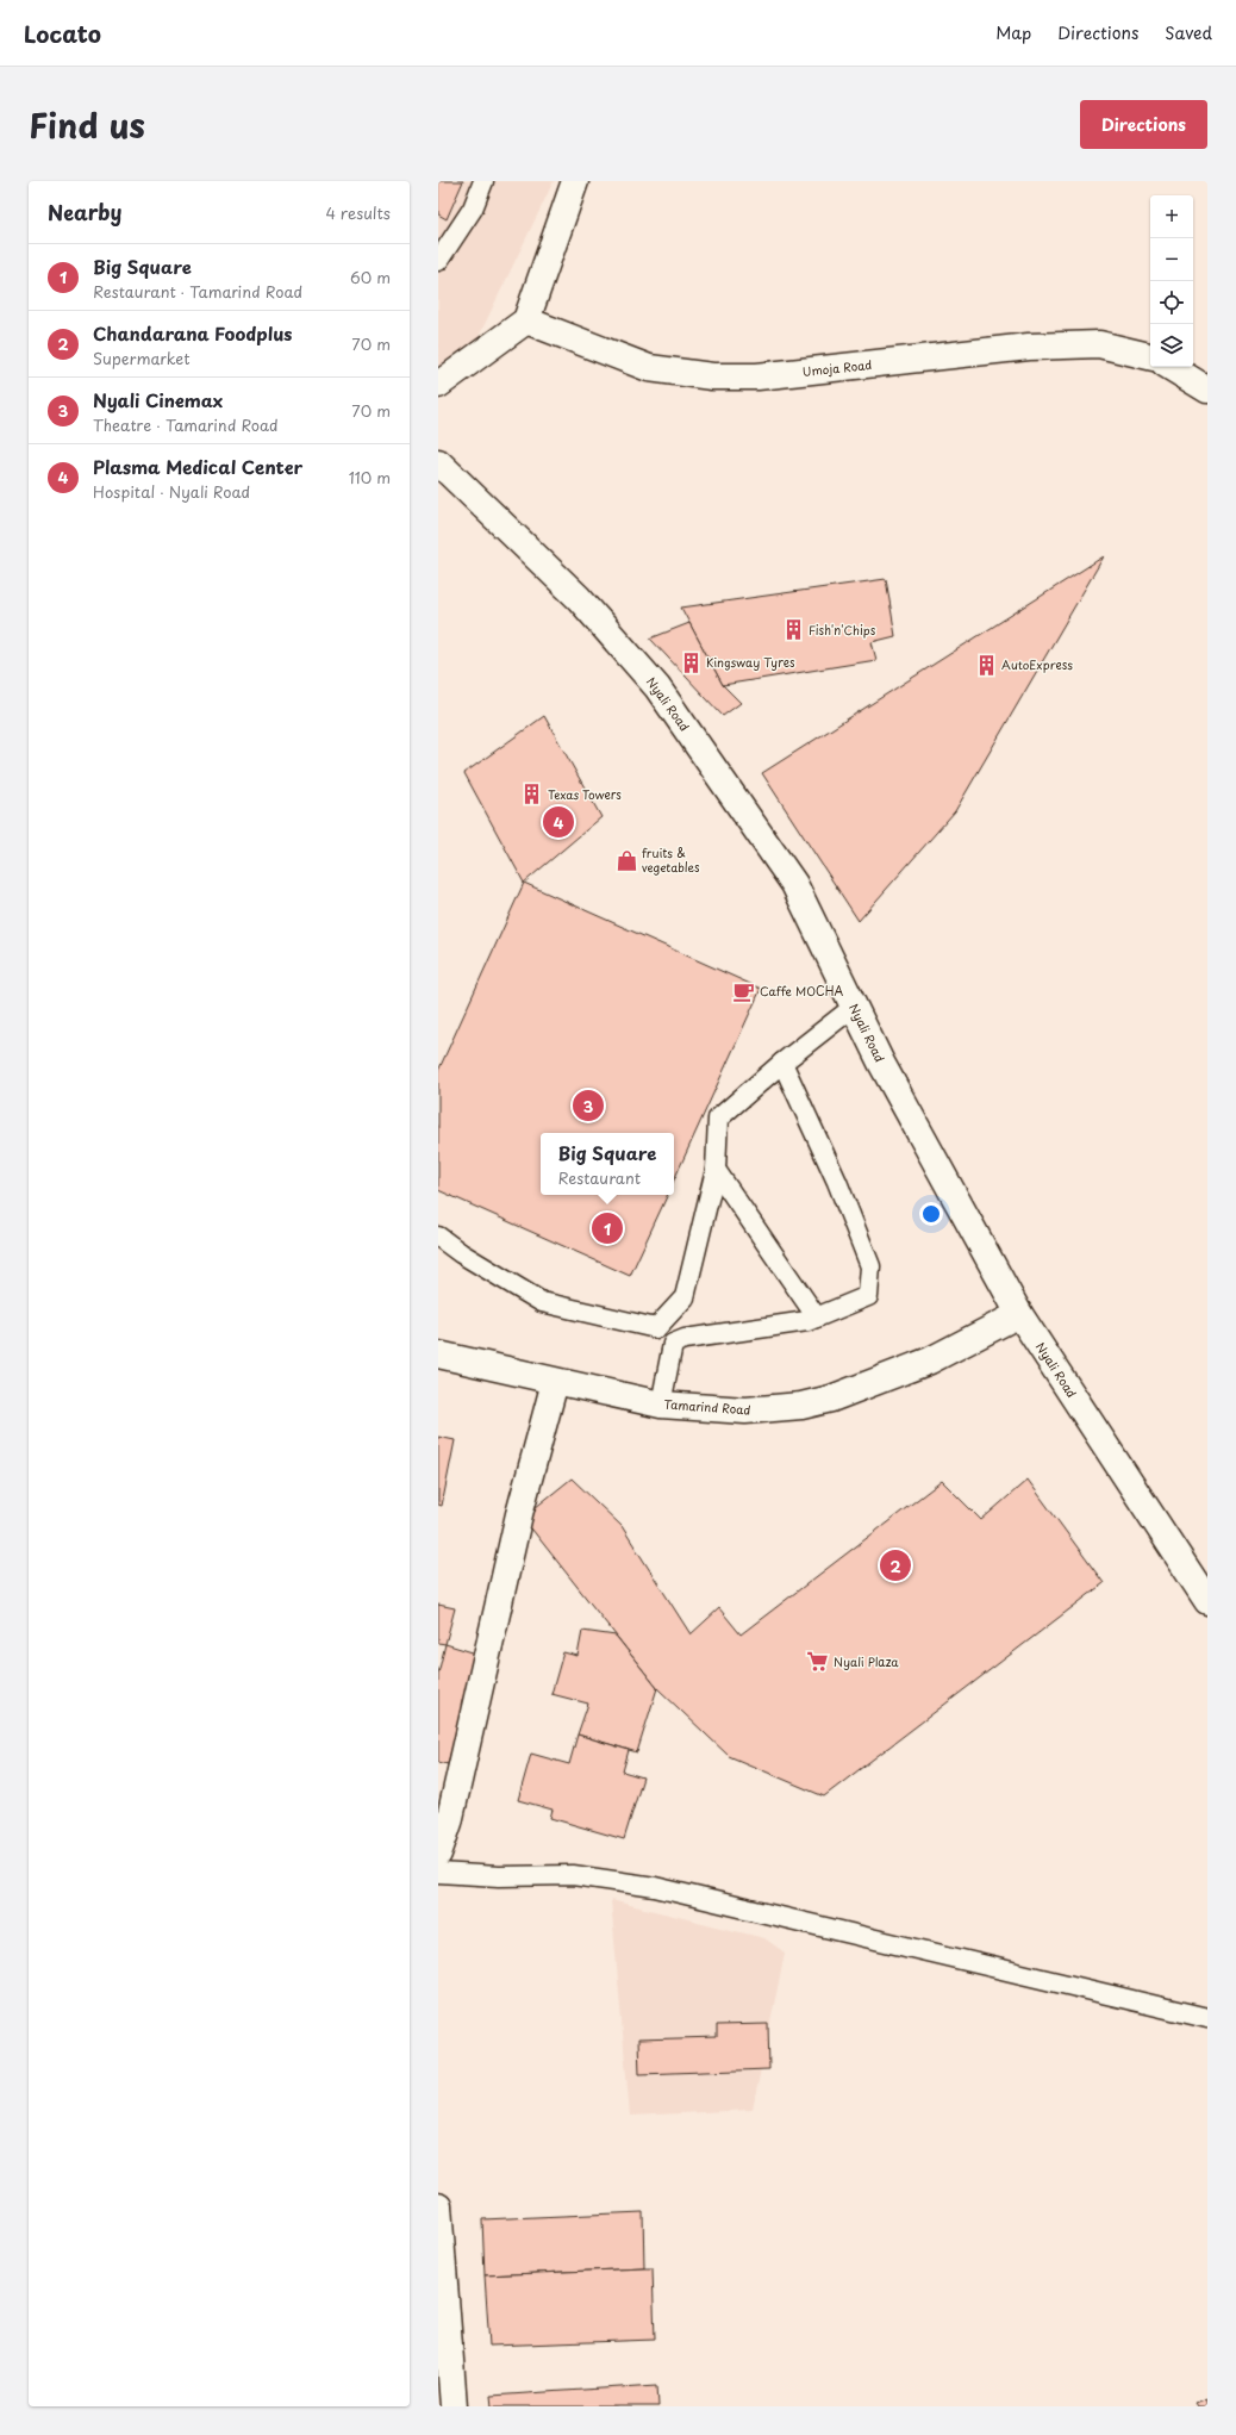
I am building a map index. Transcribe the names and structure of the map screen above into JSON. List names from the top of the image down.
{
  "streets": {
    "street": ["Umoja Road", "Nyali Road", "Tamarind Road"]
  },
  "crossings": [
    ["Nyali Road", "Tamarind Road"]
  ],
  "places": {
    "building": [
      "Fish'n'Chips",
      "Kingsway Tyres",
      "AutoExpress",
      "Texas Towers"
    ],
    "shop": ["fruits & vegetables"],
    "cafe": ["Caffe MOCHA"],
    "supermarket": ["Nyali Plaza"]
  },
  "page": {
    "header": "Locato",
    "nav": ["Map", "Directions", "Saved"],
    "title": "Find us",
    "buttons": "Directions",
    "heading": ["Nearby", "4 results"],
    "map_buttons": ["+", "−"],
    "list": [
      {
        "mark": "1",
        "name": "Big Square",
        "note": "Restaurant · Tamarind Road",
        "value": "60 m"
      },
      {
        "mark": "2",
        "name": "Chandarana Foodplus",
        "note": "Supermarket",
        "value": "70 m"
      },
      {
        "mark": "3",
        "name": "Nyali Cinemax",
        "note": "Theatre · Tamarind Road",
        "value": "70 m"
      },
      {
        "mark": "4",
        "name": "Plasma Medical Center",
        "note": "Hospital · Nyali Road",
        "value": "110 m"
      }
    ],
    "pins": [
      "4",
      "3",
      "1",
      "2"
    ],
    "popup": ["Big Square", "Restaurant"]
  }
}
